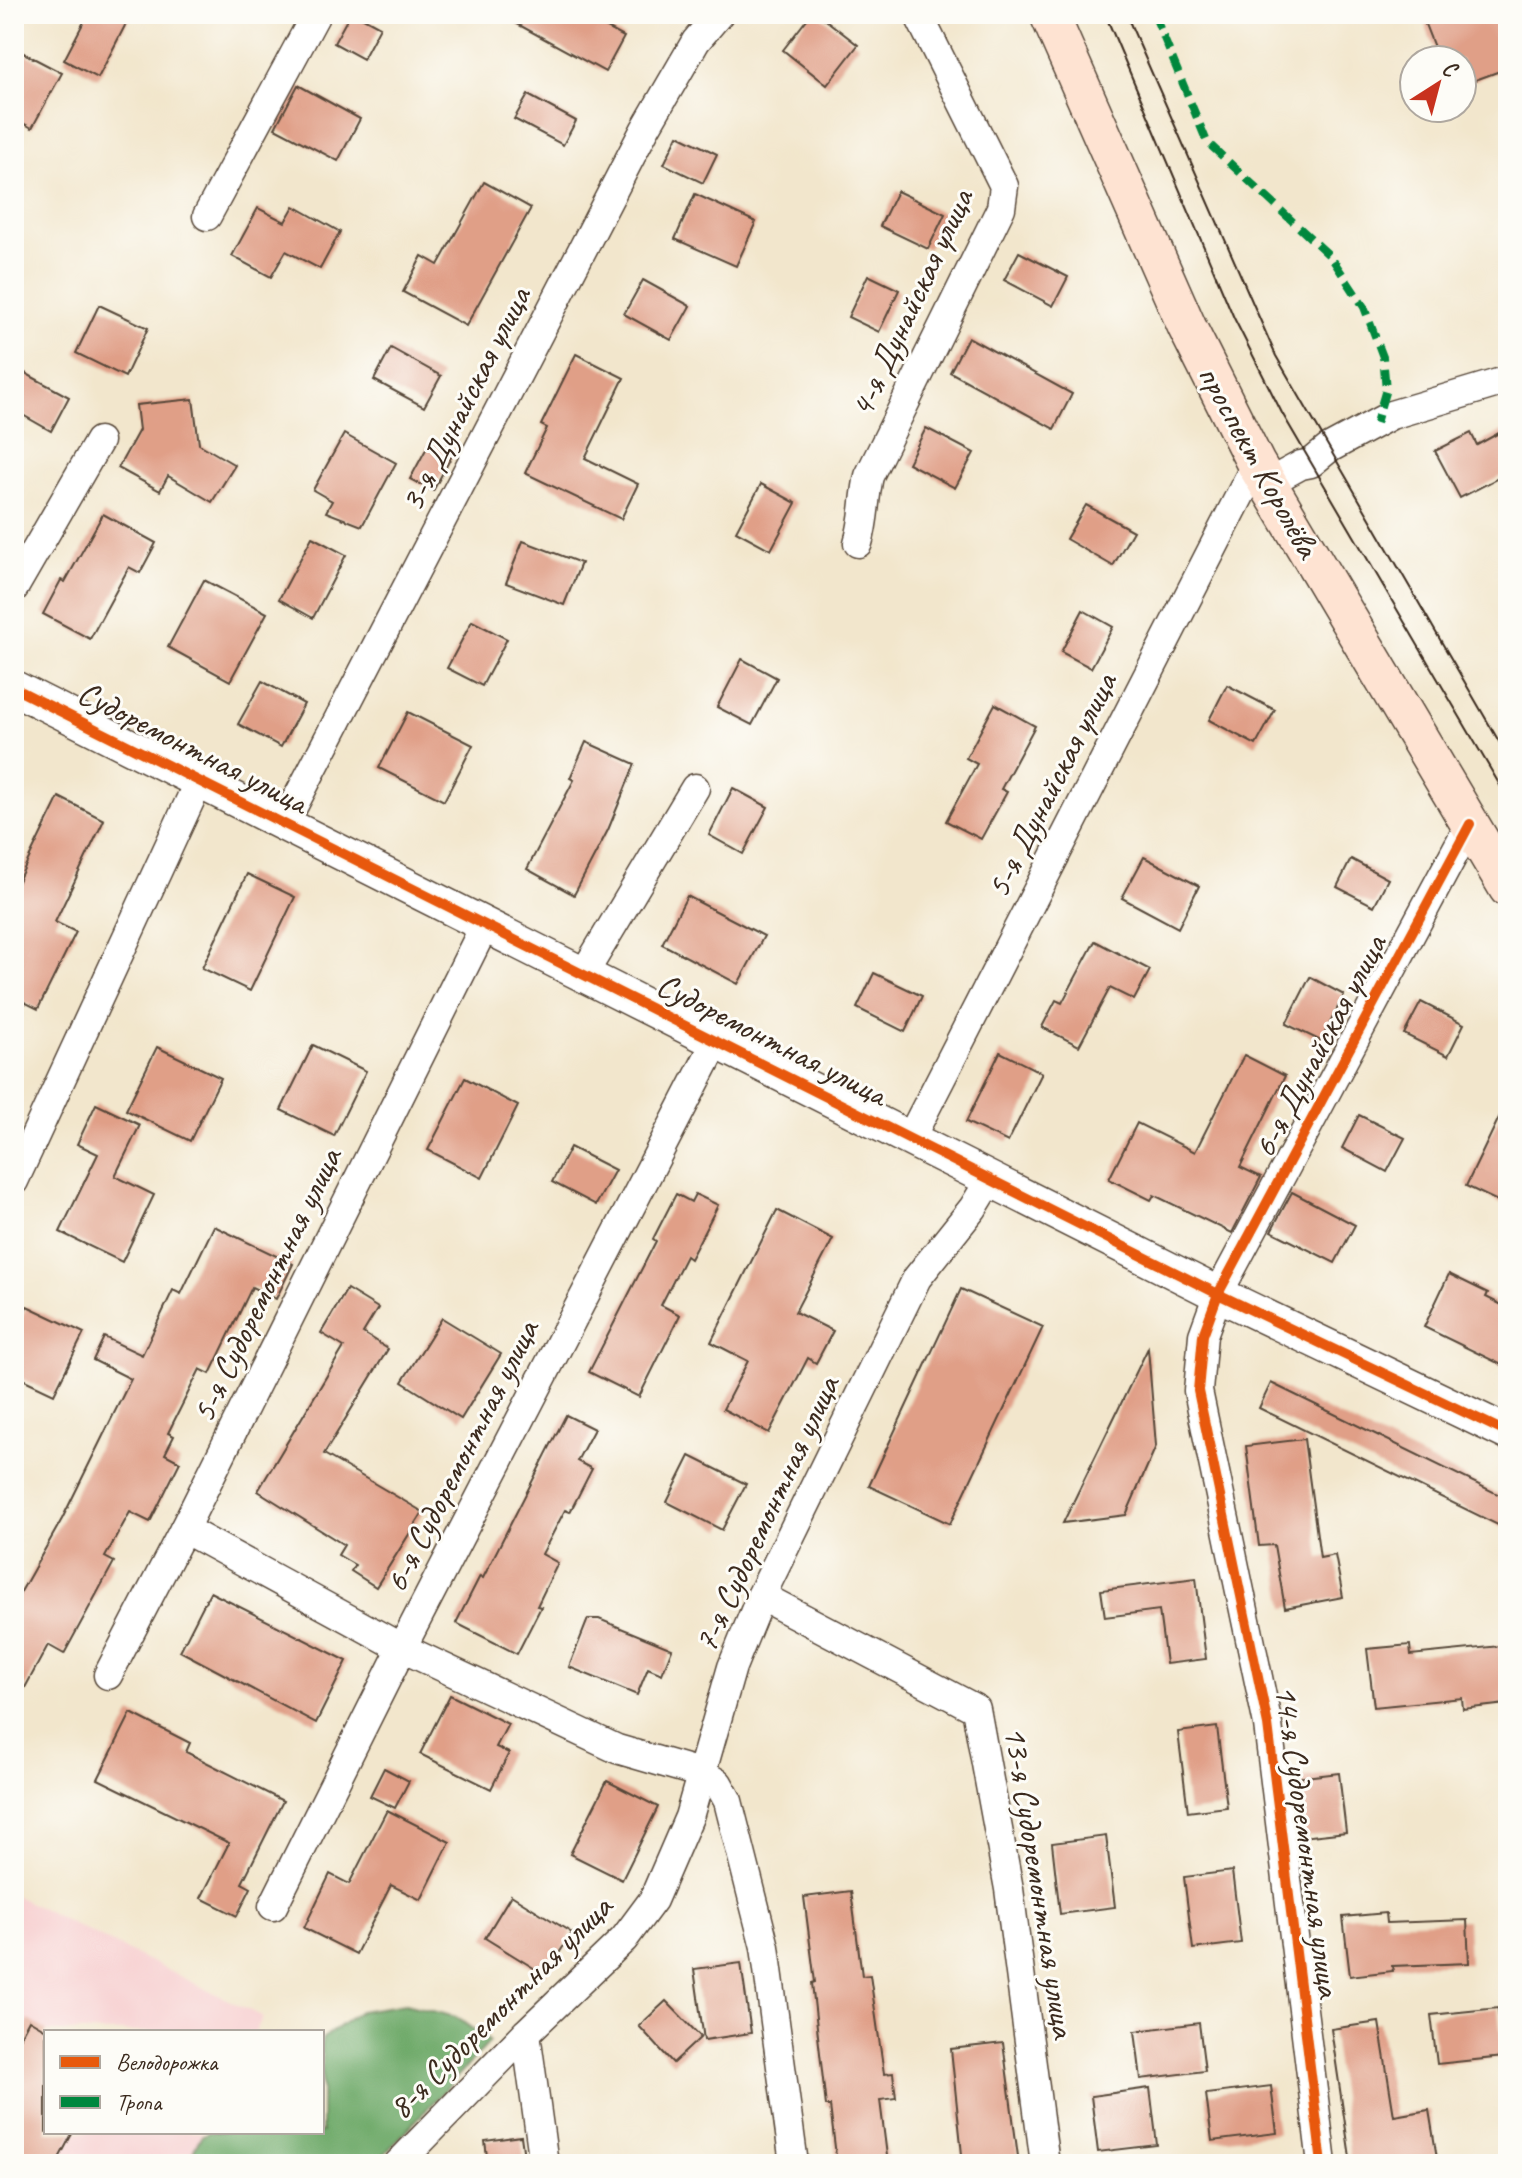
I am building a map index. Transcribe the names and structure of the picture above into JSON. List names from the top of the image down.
{
  "streets": {
    "main road": ["проспект Королёва"],
    "street": [
      "4-я Дунайская улица",
      "3-я Дунайская улица",
      "Судоремонтная улица",
      "5-я Дунайская улица",
      "6-я Дунайская улица",
      "5-я Судоремонтная улица",
      "6-я Судоремонтная улица",
      "7-я Судоремонтная улица",
      "14-я Судоремонтная улица",
      "13-я Судоремонтная улица",
      "8-я Судоремонтная улица"
    ]
  },
  "crossings": [
    ["3-я Дунайская улица", "Судоремонтная улица"],
    ["проспект Королёва", "5-я Дунайская улица"],
    ["проспект Королёва", "6-я Дунайская улица"],
    ["Судоремонтная улица", "5-я Дунайская улица"],
    ["Судоремонтная улица", "6-я Дунайская улица"],
    ["Судоремонтная улица", "5-я Судоремонтная улица"],
    ["Судоремонтная улица", "6-я Судоремонтная улица"],
    ["Судоремонтная улица", "7-я Судоремонтная улица"],
    ["Судоремонтная улица", "14-я Судоремонтная улица"],
    ["6-я Дунайская улица", "14-я Судоремонтная улица"],
    ["7-я Судоремонтная улица", "13-я Судоремонтная улица"],
    ["7-я Судоремонтная улица", "8-я Судоремонтная улица"]
  ],
  "legend": ["Велодорожка", "Тропа"],
  "north": "top right"
}
